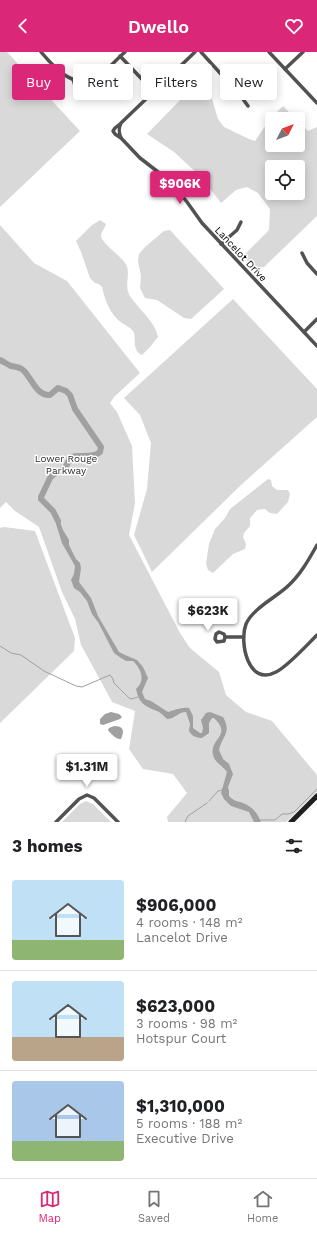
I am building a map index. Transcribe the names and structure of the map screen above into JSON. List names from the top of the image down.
{
  "streets": {
    "street": ["Lancelot Drive"]
  },
  "parks": ["Lower Rouge Parkway"],
  "north": "top right",
  "page": {
    "header": "Dwello",
    "chip": [
      "Buy",
      "Rent",
      "Filters",
      "New"
    ],
    "price": ["$906K", "$623K", "$1.31M"],
    "heading": "3 homes",
    "list": [
      {
        "name": "$906,000",
        "note": "4 rooms · 148 m² · Lancelot Drive"
      },
      {
        "name": "$623,000",
        "note": "3 rooms · 98 m² · Hotspur Court"
      },
      {
        "name": "$1,310,000",
        "note": "5 rooms · 188 m² · Executive Drive"
      }
    ],
    "tabs": ["Map", "Saved", "Home"]
  }
}
